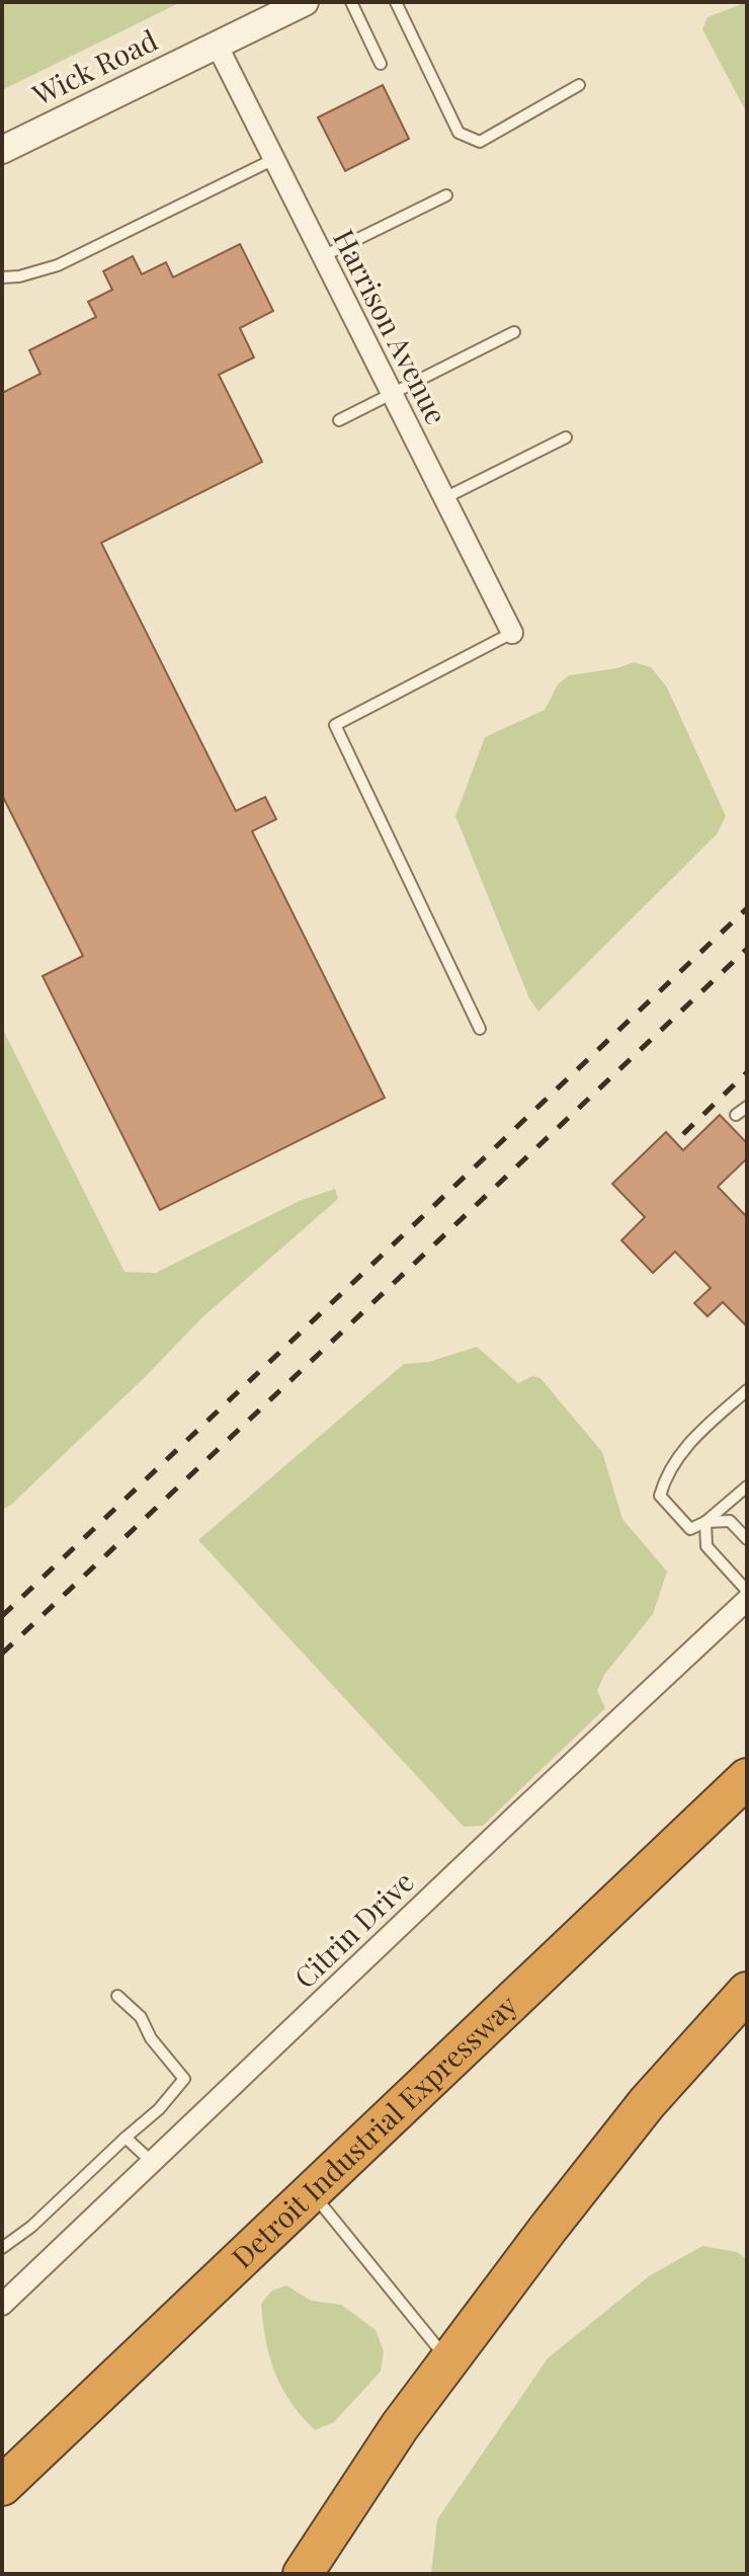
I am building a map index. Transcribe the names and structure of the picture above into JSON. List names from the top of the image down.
{
  "streets": {
    "highway": ["Detroit Industrial Expressway"],
    "street": ["Wick Road", "Harrison Avenue", "Citrin Drive"]
  },
  "crossings": [
    ["Wick Road", "Harrison Avenue"]
  ]
}
